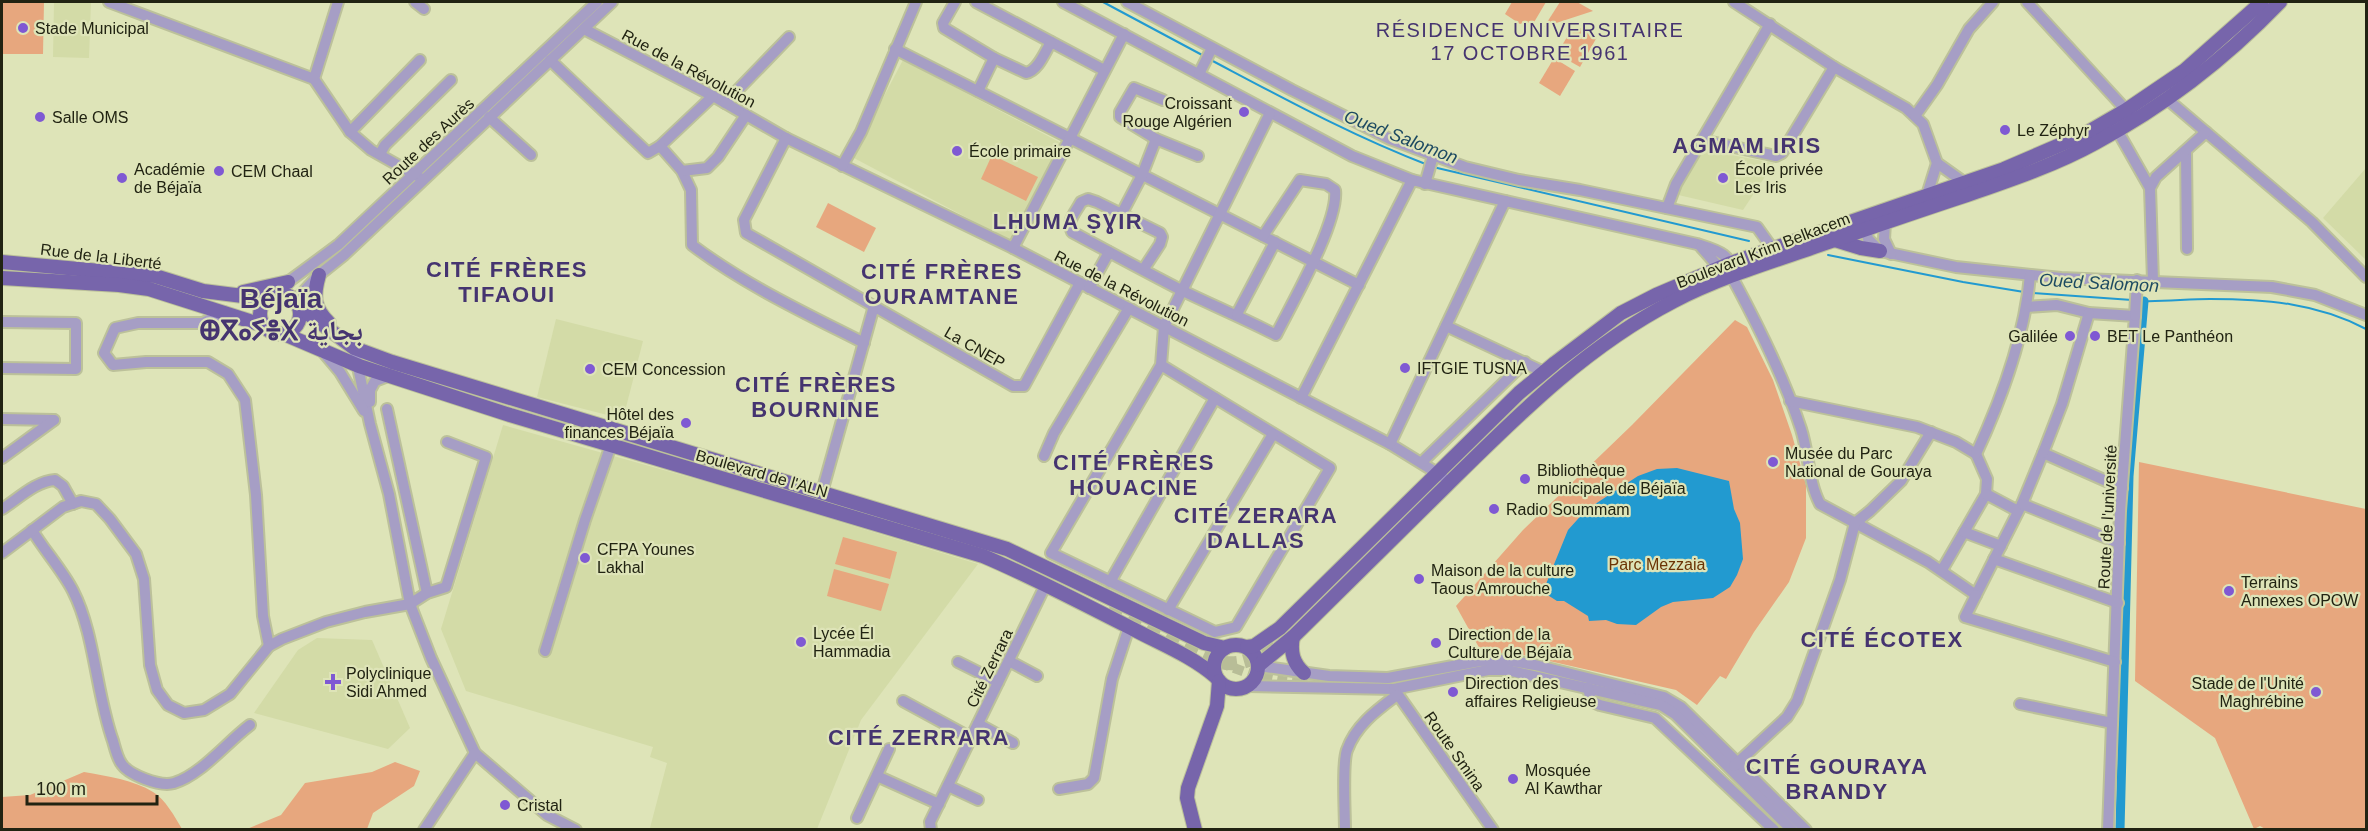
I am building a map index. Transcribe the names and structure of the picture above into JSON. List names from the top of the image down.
{
  "streets": {
    "main road": ["Boulevard Krim Belkacem", "Rue de la Liberté", "Boulevard de l'ALN"],
    "street": [
      "Rue de la Révolution",
      "Route des Aurès",
      "La CNEP",
      "Route de l'université",
      "Cité Zerrara",
      "Route Smina"
    ]
  },
  "crossings": [
    ["Rue de la Révolution", "Route des Aurès"],
    ["Rue de la Révolution", "Boulevard Krim Belkacem"],
    ["Rue de la Révolution", "La CNEP"],
    ["Route des Aurès", "Rue de la Liberté"],
    ["Route des Aurès", "Boulevard de l'ALN"],
    ["Boulevard Krim Belkacem", "Boulevard de l'ALN"],
    ["Rue de la Liberté", "Boulevard de l'ALN"],
    ["Boulevard de l'ALN", "Cité Zerrara"]
  ],
  "districts": [
    "RÉSIDENCE UNIVERSITAIRE 17 OCTOBRE 1961",
    "AGMAM IRIS",
    "LḤUMA ṢƔIR",
    "CITÉ FRÈRES TIFAOUI",
    "CITÉ FRÈRES OURAMTANE",
    "Béjaïa ⴲⴳⴰⵢⴻⵝ بجاية",
    "CITÉ FRÈRES BOURNINE",
    "CITÉ FRÈRES HOUACINE",
    "CITÉ ZERARA DALLAS",
    "CITÉ ÉCOTEX",
    "CITÉ ZERRARA",
    "CITÉ GOURAYA BRANDY"
  ],
  "water": ["Oued Salomon"],
  "parks": ["Parc Mezzaia"],
  "places": {
    "other": [
      "Stade Municipal",
      "Croissant Rouge Algérien",
      "Salle OMS",
      "Le Zéphyr",
      "École primaire",
      "CEM Chaal",
      "Académie de Béjaïa",
      "École privée Les Iris",
      "Galilée",
      "BET Le Panthéon",
      "IFTGIE TUSNA",
      "CEM Concession",
      "Hôtel des finances Béjaïa",
      "Musée du Parc National de Gouraya",
      "Bibliothèque municipale de Béjaïa",
      "Radio Soummam",
      "CFPA Younes Lakhal",
      "Maison de la culture Taous Amrouche",
      "Terrains Annexes OPOW",
      "Lycée Él Hammadia",
      "Direction de la Culture de Béjaïa",
      "Direction des affaires Religieuse",
      "Stade de l'Unité Maghrébine",
      "Mosquée Al Kawthar",
      "Cristal"
    ],
    "health": ["Polyclinique Sidi Ahmed"]
  },
  "scale_bar": "100 m"
}
